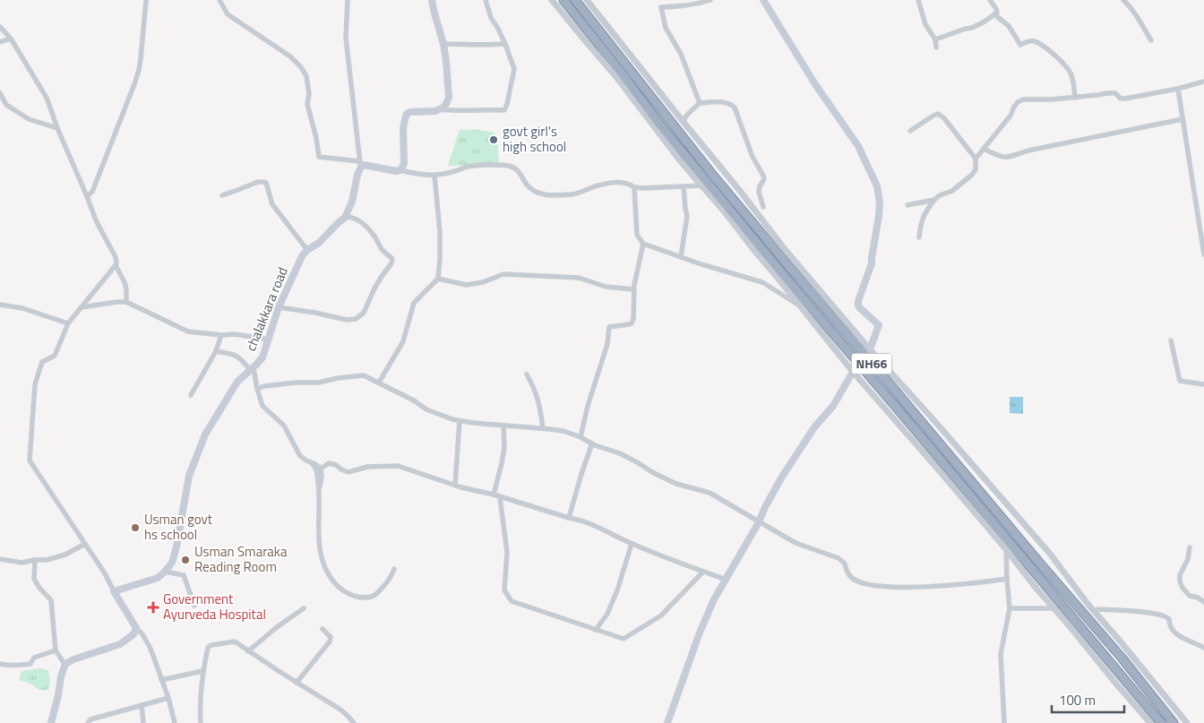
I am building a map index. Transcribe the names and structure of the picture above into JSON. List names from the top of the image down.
{
  "streets": {
    "highway": ["NH66"],
    "main road": ["chalakkara road"]
  },
  "places": {
    "other": ["govt girl's high school", "Usman govt hs school", "Usman Smaraka Reading Room"],
    "health": ["Government Ayurveda Hospital"]
  },
  "scale_bar": "100 m"
}
